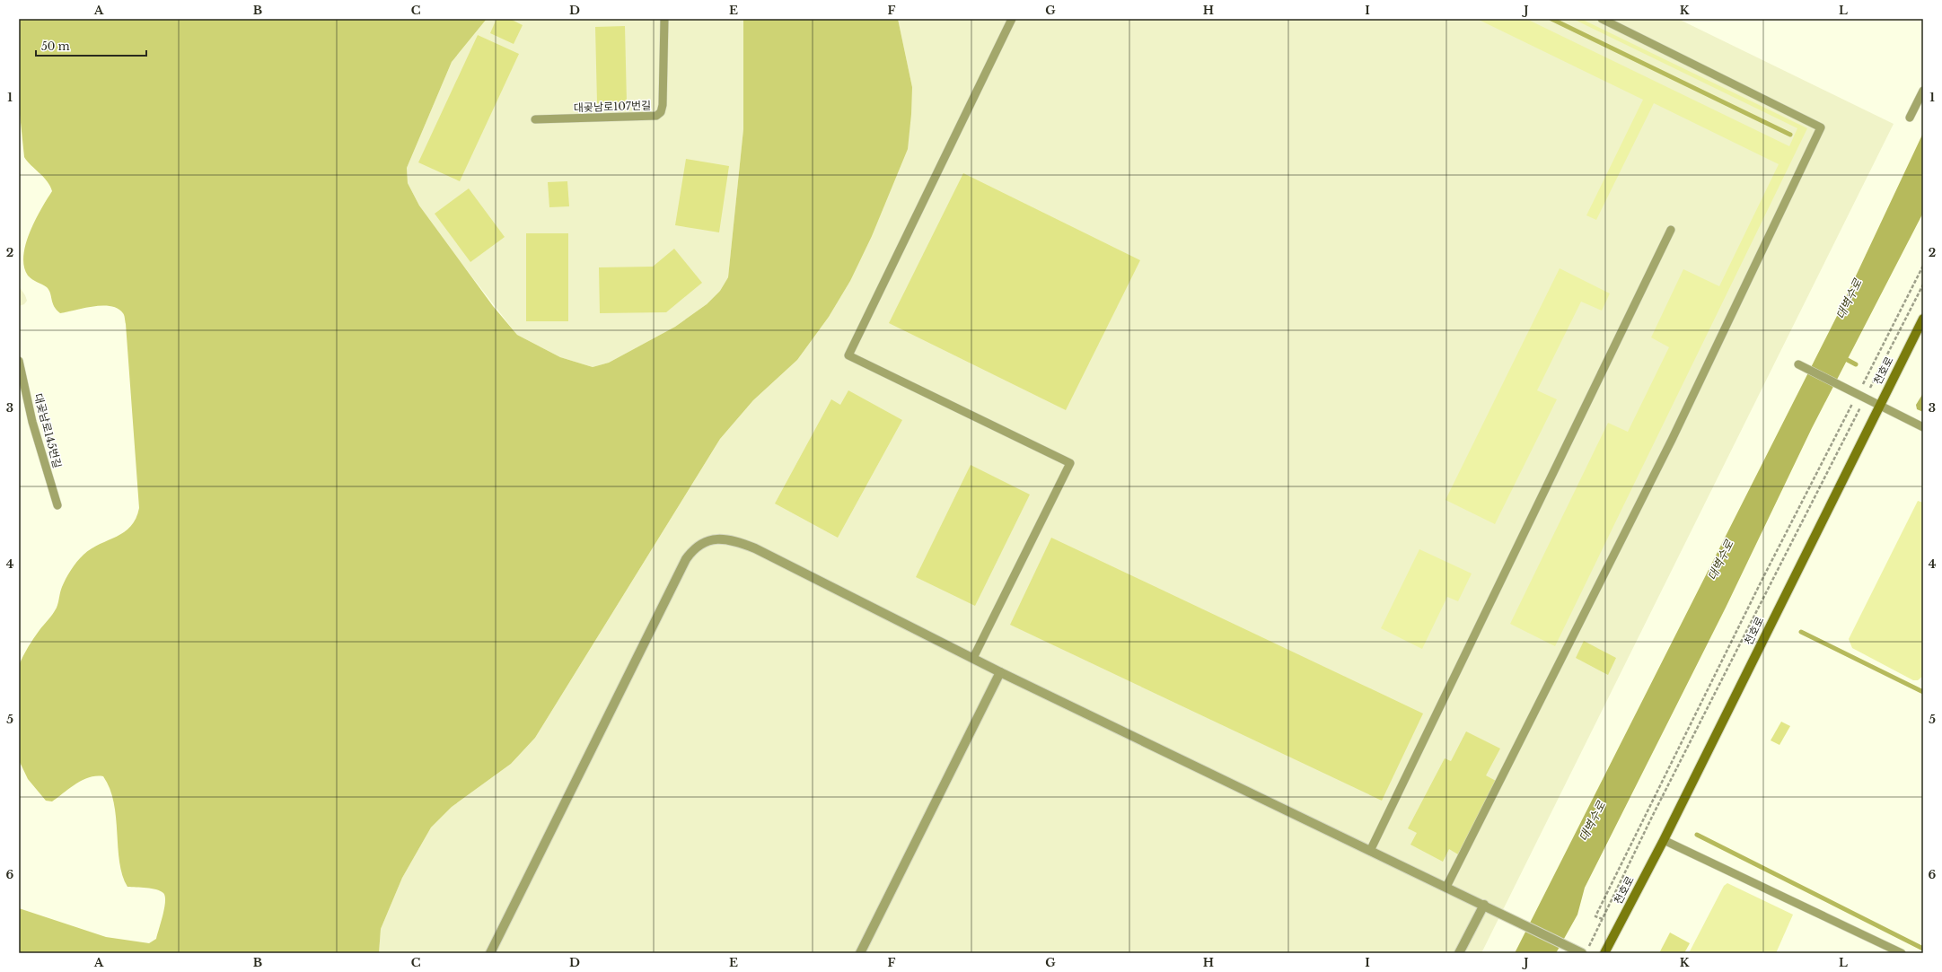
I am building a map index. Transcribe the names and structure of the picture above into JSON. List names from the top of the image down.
{
  "streets": {
    "street": ["천호로"],
    "lane": ["대곶남로107번길", "대곶남로145번길"]
  },
  "water": ["대벽수로"],
  "scale_bar": "50 m",
  "grid": {
    "columns": [
      "A",
      "B",
      "C",
      "D",
      "E",
      "F",
      "G",
      "H",
      "I",
      "J",
      "K",
      "L"
    ],
    "rows": [
      "1",
      "2",
      "3",
      "4",
      "5",
      "6"
    ]
  }
}
